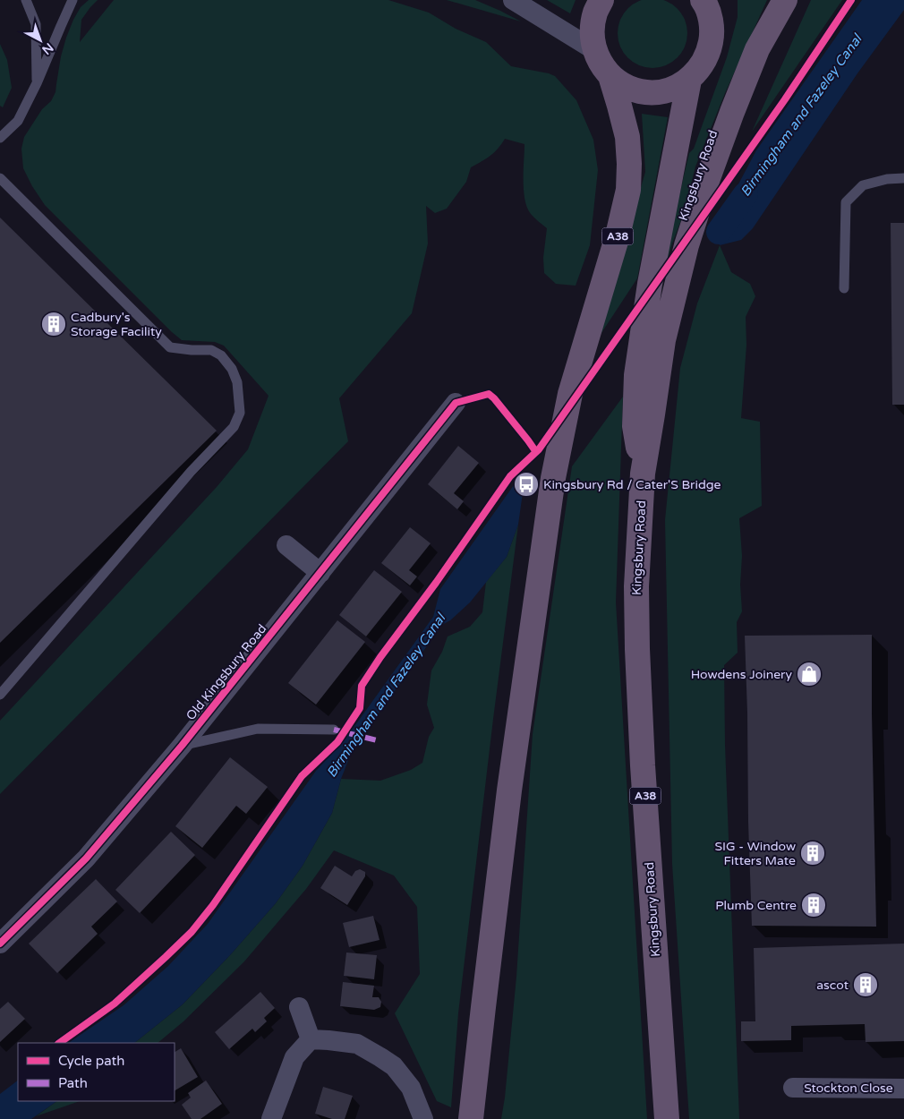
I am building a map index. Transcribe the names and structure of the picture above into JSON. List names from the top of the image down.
{
  "streets": {
    "highway": ["Kingsbury Road", "A38"],
    "street": ["Old Kingsbury Road", "Stockton Close"]
  },
  "crossings": [
    ["Kingsbury Road", "A38"]
  ],
  "water": ["Birmingham and Fazeley Canal"],
  "places": {
    "building": [
      "Cadbury's Storage Facility",
      "SIG - Window Fitters Mate",
      "Plumb Centre",
      "ascot"
    ],
    "bus stop": ["Kingsbury Rd / Cater'S Bridge"],
    "shop": ["Howdens Joinery"]
  },
  "legend": ["Cycle path", "Path"],
  "north": "bottom right"
}
